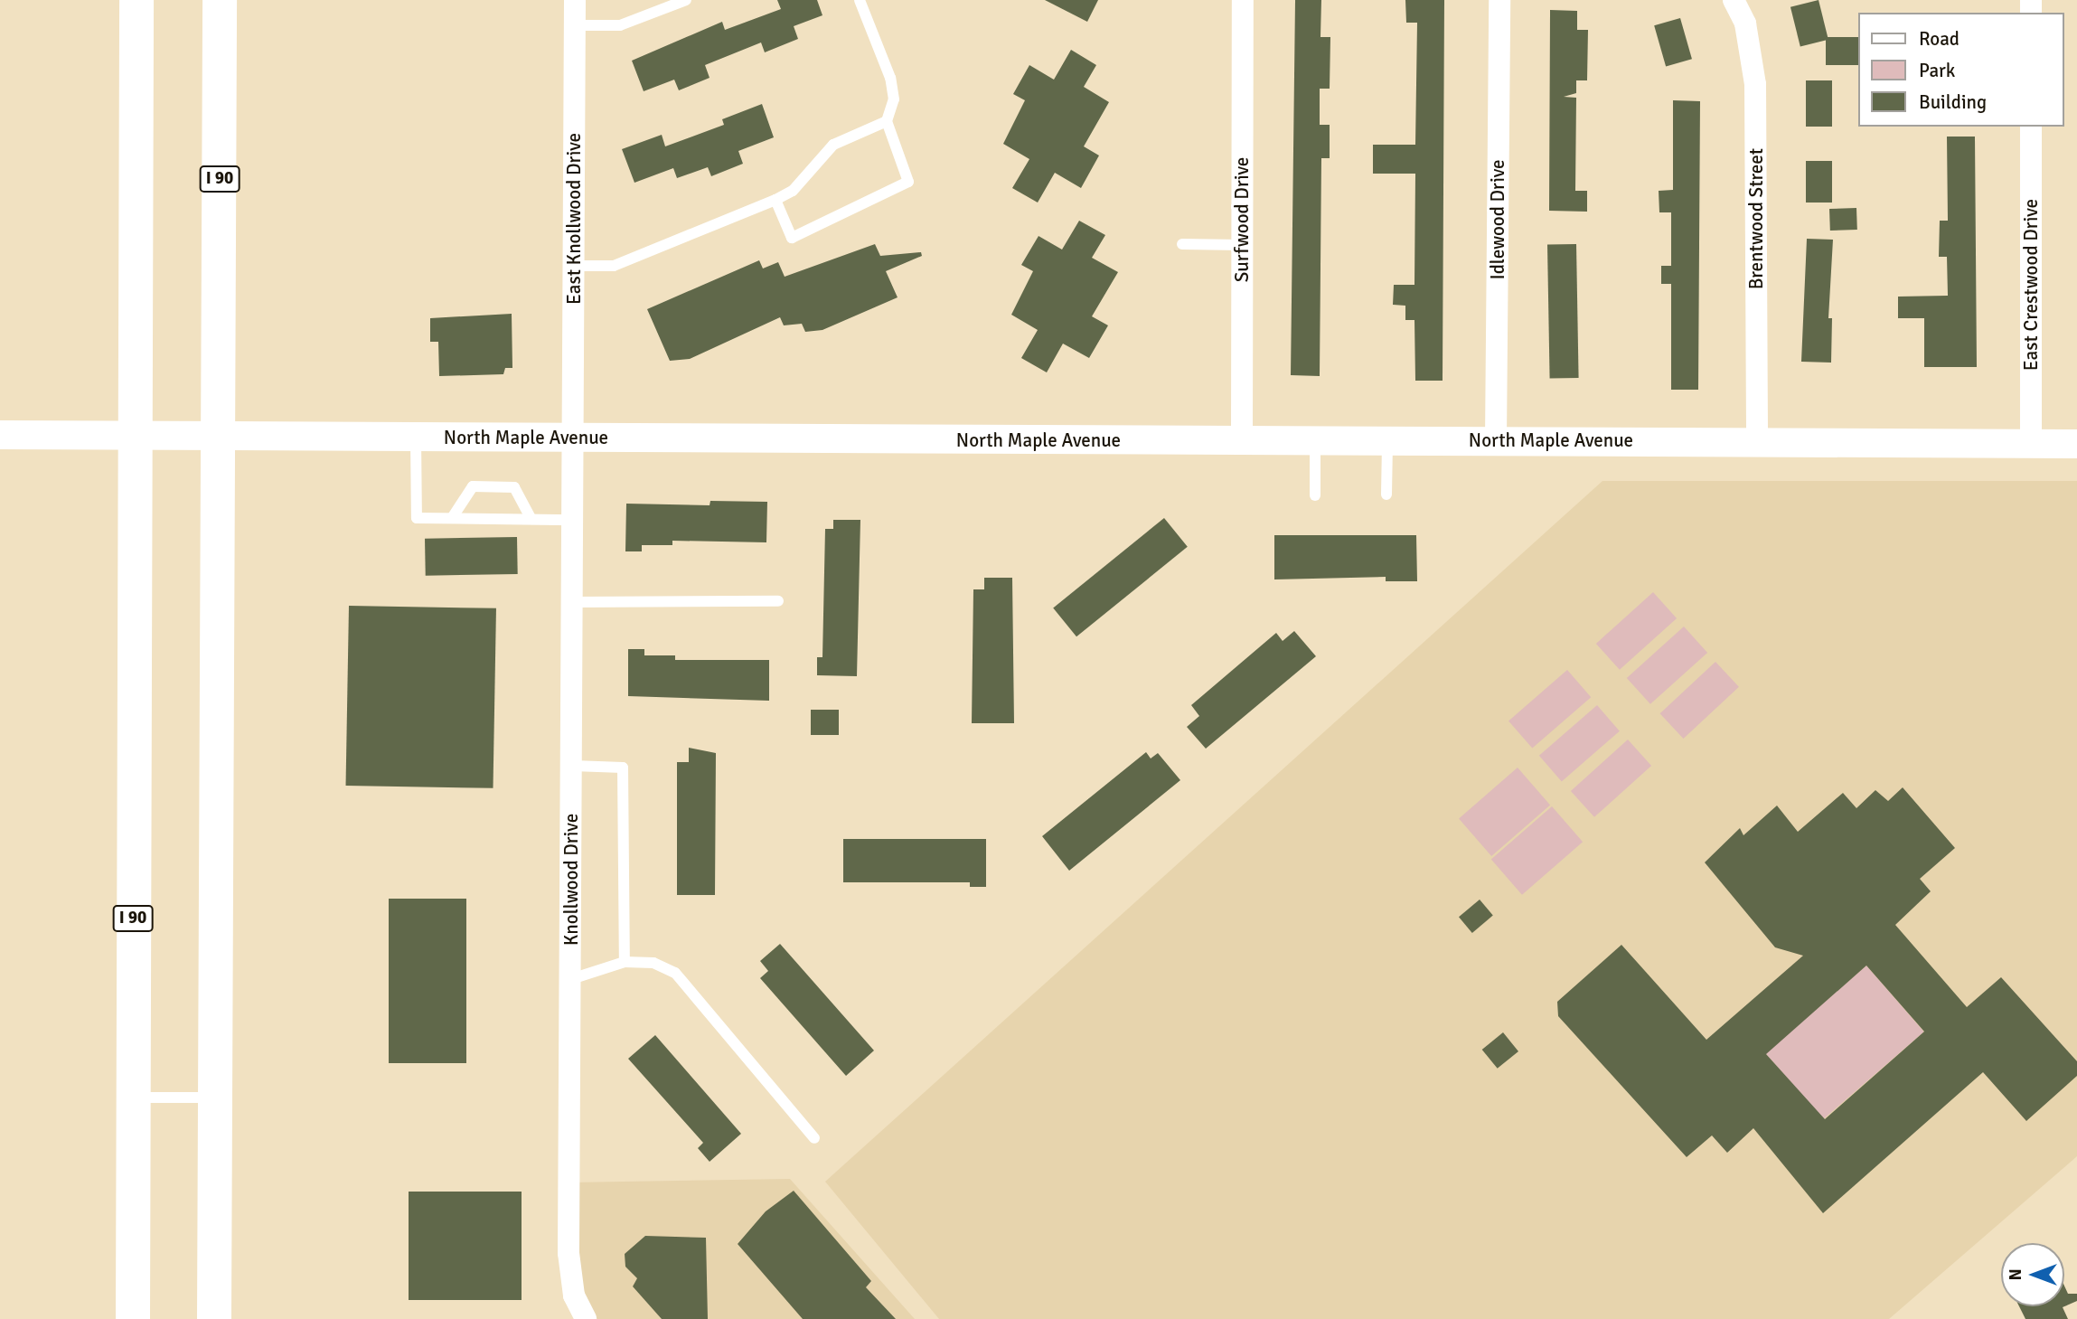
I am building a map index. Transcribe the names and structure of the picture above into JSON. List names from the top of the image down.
{
  "streets": {
    "highway": ["I 90"],
    "street": [
      "East Knollwood Drive",
      "Brentwood Street",
      "Surfwood Drive",
      "Idlewood Drive",
      "East Crestwood Drive",
      "North Maple Avenue",
      "Knollwood Drive"
    ]
  },
  "crossings": [
    ["East Knollwood Drive", "North Maple Avenue"],
    ["East Knollwood Drive", "Knollwood Drive"],
    ["Brentwood Street", "North Maple Avenue"],
    ["Surfwood Drive", "North Maple Avenue"],
    ["Idlewood Drive", "North Maple Avenue"],
    ["East Crestwood Drive", "North Maple Avenue"],
    ["North Maple Avenue", "Knollwood Drive"]
  ],
  "legend": ["Road", "Park", "Building"],
  "north": "left"
}
